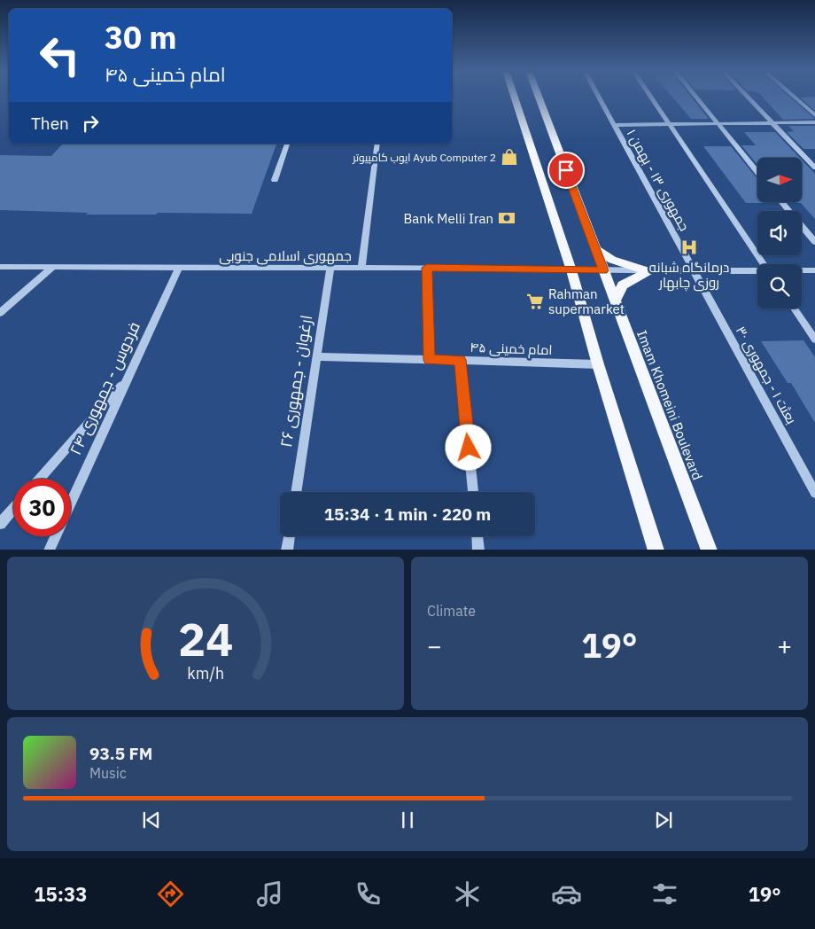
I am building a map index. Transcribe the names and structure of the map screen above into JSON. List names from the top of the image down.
{
  "streets": {
    "main road": ["Imam Khomeini Boulevard"],
    "street": [
      "جمهوری ۱۳ - بهمن ۱",
      "جمهوری اسلامی جنوبی",
      "امام خمینی ۴۵",
      "بعثت ۱ - جمهوری ۳۰",
      "ارغوان - جمهوری ۲۶",
      "فردوس - جمهوری ۲۴"
    ]
  },
  "crossings": [
    ["جمهوری ۱۳ - بهمن ۱", "جمهوری اسلامی جنوبی"],
    ["جمهوری ۱۳ - بهمن ۱", "بعثت ۱ - جمهوری ۳۰"],
    ["جمهوری اسلامی جنوبی", "بعثت ۱ - جمهوری ۳۰"],
    ["جمهوری اسلامی جنوبی", "ارغوان - جمهوری ۲۶"],
    ["جمهوری اسلامی جنوبی", "فردوس - جمهوری ۲۴"],
    ["جمهوری اسلامی جنوبی", "Imam Khomeini Boulevard"],
    ["امام خمینی ۴۵", "ارغوان - جمهوری ۲۶"]
  ],
  "places": {
    "shop": ["ایوب کامپیوتر Ayub Computer 2"],
    "bank": ["Bank Melli Iran"],
    "hospital": ["درمانگاه شبانه روزی چابهار"],
    "supermarket": ["Rahman supermarket"]
  },
  "north": "right",
  "page": {
    "turn": ["30 m", "امام خمینی ۴۵"],
    "then": "Then",
    "limit": "30",
    "trip": "15:34 · 1 min · 220 m",
    "tile": "Climate",
    "heat": ["−", "19°", "+"],
    "song": ["93.5 FM", "Music"],
    "tabs": ["15:33", "19°"],
    "gauge": ["24", "km/h"]
  }
}
